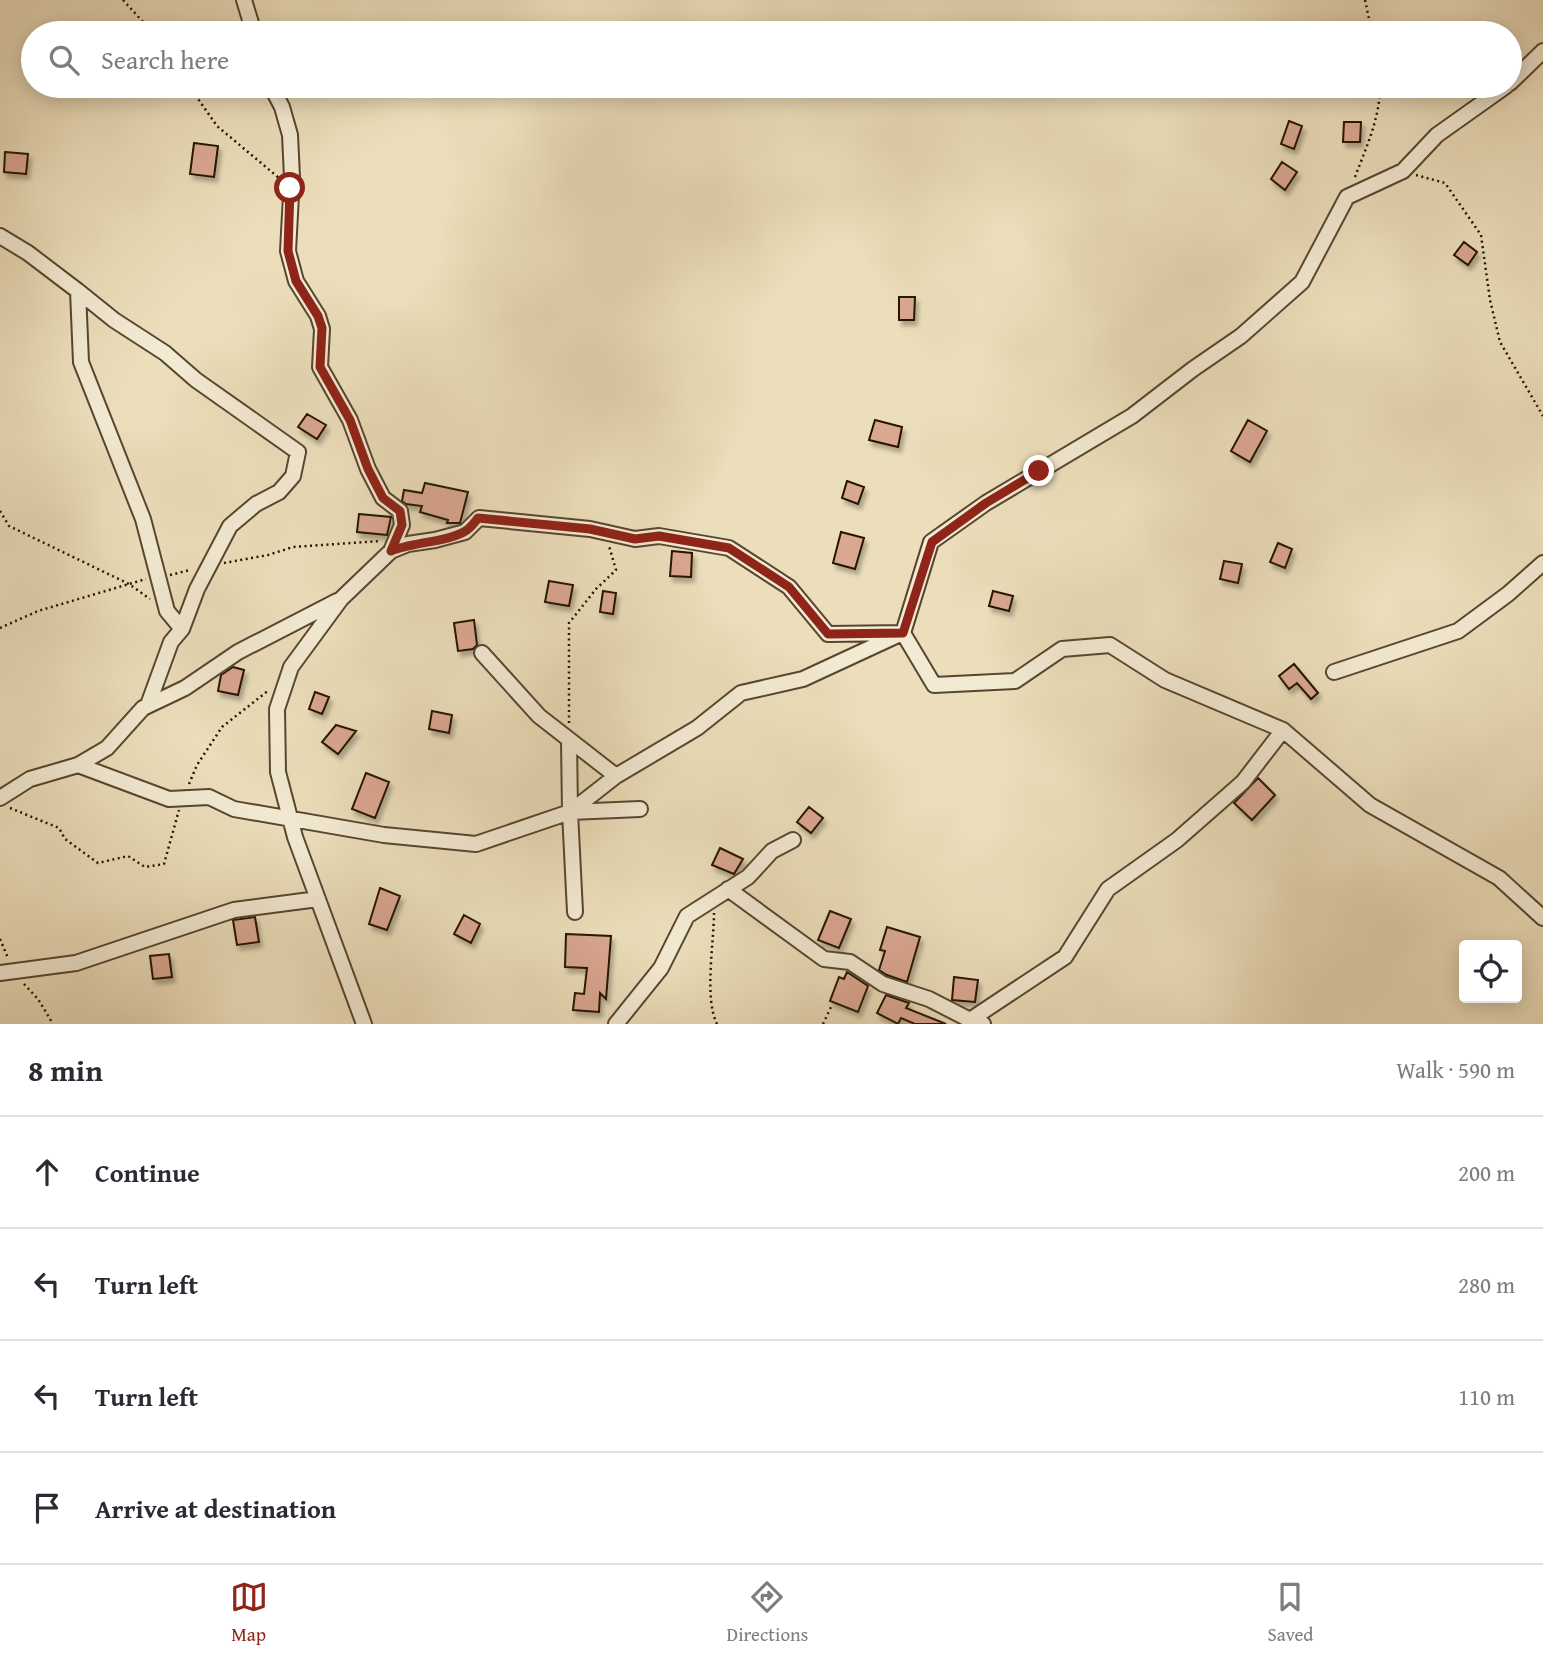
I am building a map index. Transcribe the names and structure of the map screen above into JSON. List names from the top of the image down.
{
  "page": {
    "search": "Search here",
    "heading": ["8 min", "Walk · 590 m"],
    "list": [
      ["Continue", "200 m"],
      ["Turn left", "280 m"],
      ["Turn left", "110 m"],
      "Arrive at destination"
    ],
    "nav": ["Map", "Directions", "Saved"]
  }
}
